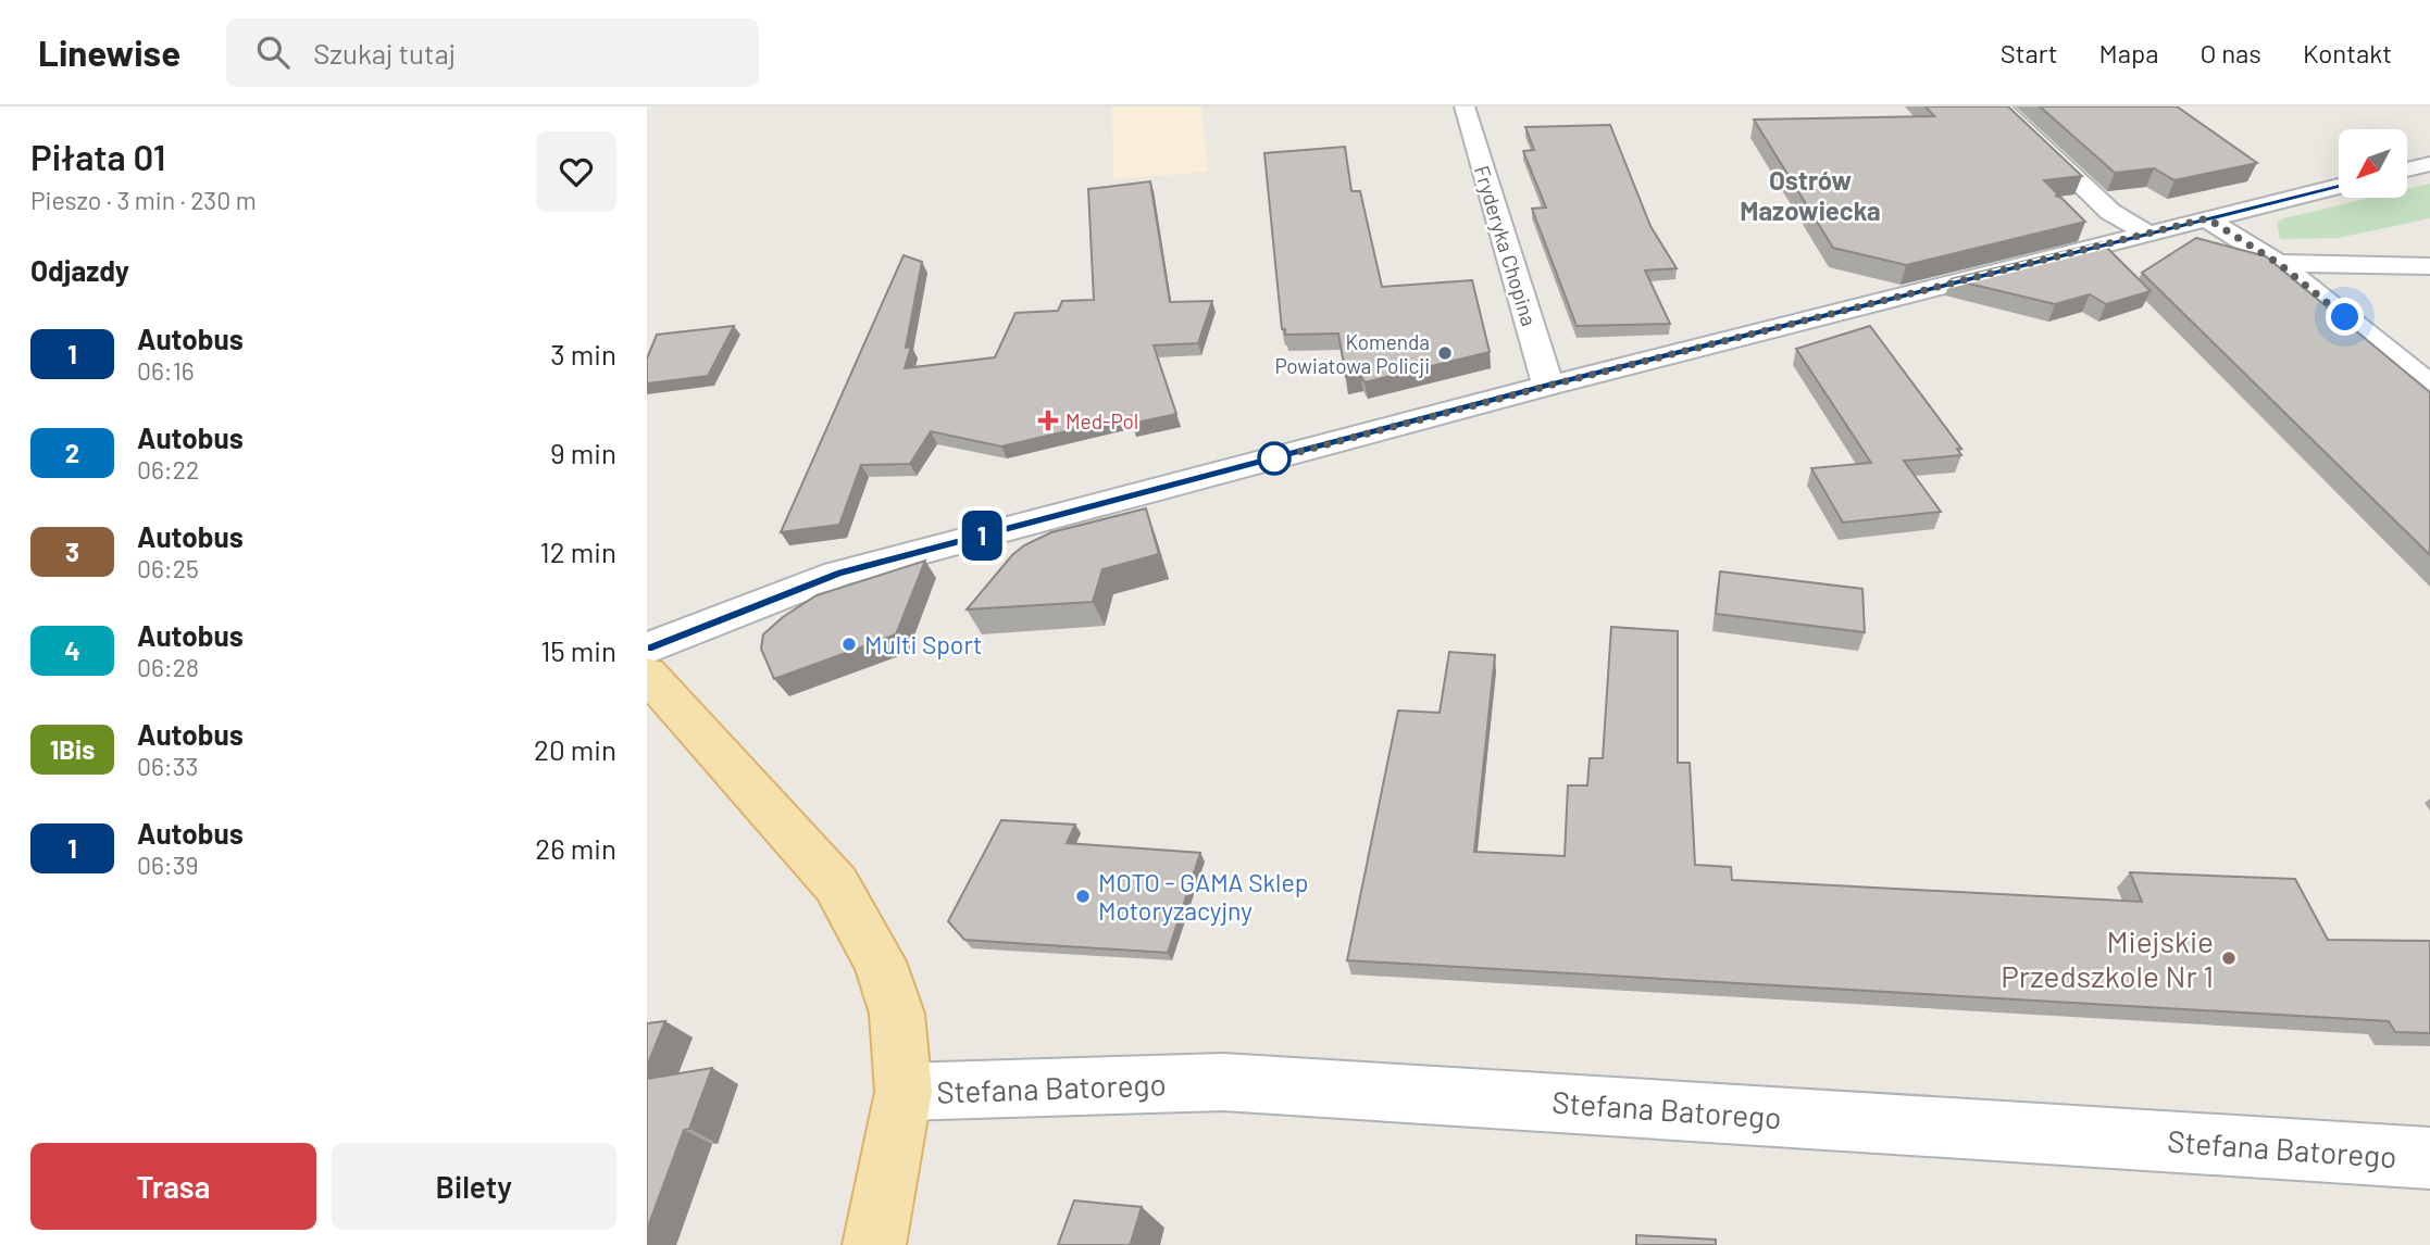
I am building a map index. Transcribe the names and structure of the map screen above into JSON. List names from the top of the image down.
{
  "streets": {
    "street": ["Fryderyka Chopina", "Stefana Batorego"]
  },
  "districts": ["Ostrów Mazowiecka"],
  "places": {
    "other": [
      "Komenda Powiatowa Policji",
      "Multi Sport",
      "MOTO - GAMA Sklep Motoryzacyjny",
      "Miejskie Przedszkole Nr 1"
    ],
    "health": ["Med-Pol"]
  },
  "lines": ["bus line 1"],
  "north": "bottom left",
  "page": {
    "header": "Linewise",
    "search": "Szukaj tutaj",
    "nav": [
      "Start",
      "Mapa",
      "O nas",
      "Kontakt"
    ],
    "heading": [
      ["Piłata 01", "Pieszo · 3 min · 230 m"],
      "Odjazdy"
    ],
    "on_map": "1",
    "list": [
      {
        "mark": "1",
        "name": "Autobus",
        "note": "06:16",
        "value": "3 min"
      },
      {
        "mark": "2",
        "name": "Autobus",
        "note": "06:22",
        "value": "9 min"
      },
      {
        "mark": "3",
        "name": "Autobus",
        "note": "06:25",
        "value": "12 min"
      },
      {
        "mark": "4",
        "name": "Autobus",
        "note": "06:28",
        "value": "15 min"
      },
      {
        "mark": "1Bis",
        "name": "Autobus",
        "note": "06:33",
        "value": "20 min"
      },
      {
        "mark": "1",
        "name": "Autobus",
        "note": "06:39",
        "value": "26 min"
      }
    ],
    "buttons": ["Trasa", "Bilety"]
  }
}
